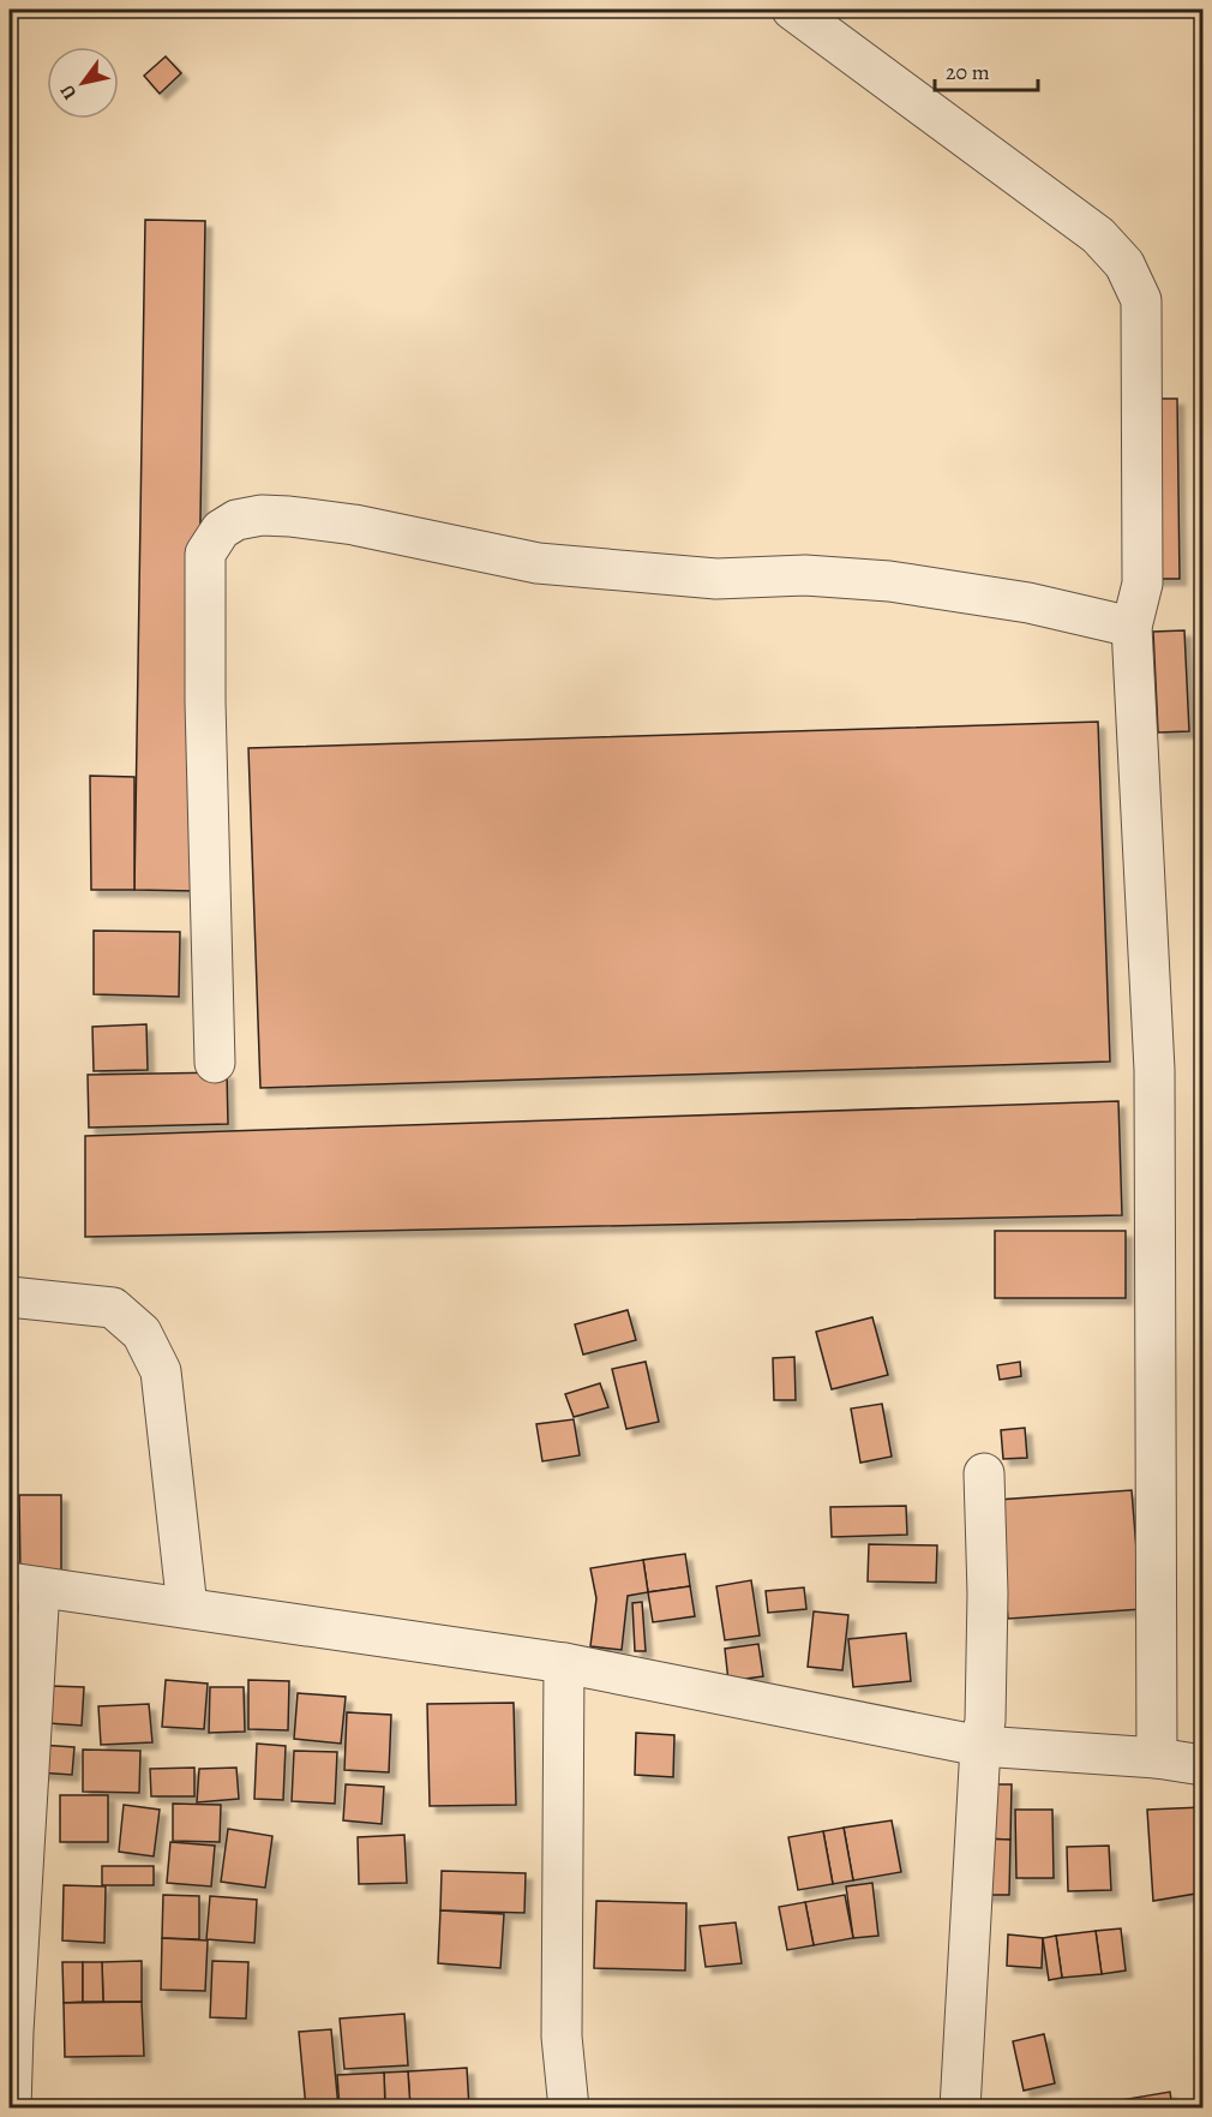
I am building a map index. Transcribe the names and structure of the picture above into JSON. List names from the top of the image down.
{
  "scale_bar": "20 m",
  "north": "bottom left"
}
